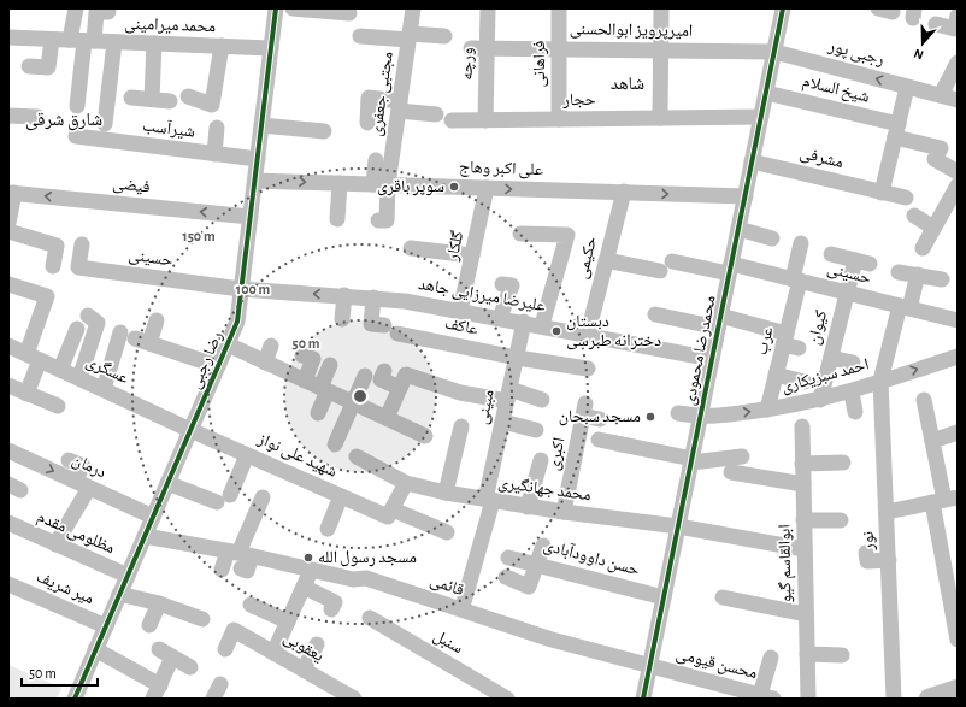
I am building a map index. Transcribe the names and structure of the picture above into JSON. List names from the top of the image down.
{
  "streets": {
    "street": [
      "محمد میرامینی",
      "امیرپرویز ابوالحسنی",
      "رجبی پور",
      "ورچه",
      "فراهانی",
      "شیخ السلام",
      "مجتبی جعفری",
      "حجار",
      "شیرآسب",
      "مشرفی",
      "علی اکبر وهاج",
      "فیضی",
      "گلکار",
      "حسینی",
      "حکیمی",
      "علیرضا میرزایی جاهد",
      "عاکف",
      "کیوان",
      "عرب",
      "محمدرضا محمودی",
      "رضا رجبی",
      "عسگری",
      "احمد سبزیکاری",
      "مبینی",
      "اکبری",
      "شهید علی نواز",
      "درمان",
      "محمد جهانگیری",
      "مظلومی مقدم",
      "نور",
      "حسن داوودآبادی",
      "ابوالقاسم گیو",
      "قائمی",
      "میر شریف",
      "سنبل",
      "یعقوبی",
      "محسن قیومی"
    ]
  },
  "crossings": [
    ["محمد میرامینی", "رضا رجبی"],
    ["امیرپرویز ابوالحسنی", "رجبی پور"],
    ["امیرپرویز ابوالحسنی", "ورچه"],
    ["امیرپرویز ابوالحسنی", "فراهانی"],
    ["امیرپرویز ابوالحسنی", "محمدرضا محمودی"],
    ["رجبی پور", "محمدرضا محمودی"],
    ["ورچه", "حجار"],
    ["فراهانی", "حجار"],
    ["شیخ السلام", "محمدرضا محمودی"],
    ["مجتبی جعفری", "علی اکبر وهاج"],
    ["حجار", "محمدرضا محمودی"],
    ["شیرآسب", "رضا رجبی"],
    ["مشرفی", "محمدرضا محمودی"],
    ["علی اکبر وهاج", "گلکار"],
    ["علی اکبر وهاج", "حکیمی"],
    ["علی اکبر وهاج", "محمدرضا محمودی"],
    ["علی اکبر وهاج", "رضا رجبی"],
    ["فیضی", "رضا رجبی"],
    ["گلکار", "علیرضا میرزایی جاهد"],
    ["حسینی", "حکیمی"],
    ["حسینی", "علیرضا میرزایی جاهد"],
    ["حسینی", "کیوان"],
    ["حسینی", "عرب"],
    ["حسینی", "محمدرضا محمودی"],
    ["حسینی", "رضا رجبی"],
    ["حسینی", "نور"],
    ["حکیمی", "علیرضا میرزایی جاهد"],
    ["علیرضا میرزایی جاهد", "محمدرضا محمودی"],
    ["علیرضا میرزایی جاهد", "رضا رجبی"],
    ["علیرضا میرزایی جاهد", "مبینی"],
    ["عاکف", "مبینی"],
    ["کیوان", "احمد سبزیکاری"],
    ["عرب", "احمد سبزیکاری"],
    ["محمدرضا محمودی", "احمد سبزیکاری"],
    ["محمدرضا محمودی", "محمد جهانگیری"],
    ["محمدرضا محمودی", "حسن داوودآبادی"],
    ["محمدرضا محمودی", "قائمی"],
    ["محمدرضا محمودی", "محسن قیومی"],
    ["رضا رجبی", "عسگری"],
    ["رضا رجبی", "شهید علی نواز"],
    ["رضا رجبی", "درمان"],
    ["رضا رجبی", "مظلومی مقدم"],
    ["رضا رجبی", "قائمی"],
    ["رضا رجبی", "میر شریف"],
    ["عسگری", "شهید علی نواز"],
    ["احمد سبزیکاری", "نور"],
    ["مبینی", "محمد جهانگیری"],
    ["اکبری", "محمد جهانگیری"],
    ["محمد جهانگیری", "ابوالقاسم گیو"],
    ["قائمی", "محسن قیومی"]
  ],
  "one_way": ["رجبی پور"],
  "districts": ["شاهد", "شارق شرقی"],
  "places": [
    "سوپر باقری",
    "دبستان دخترانه طبرسی",
    "مسجد سبحان",
    "مسجد رسول الله"
  ],
  "scale_bar": "50 m",
  "north": "bottom",
  "rings": ["150 m", "100 m", "50 m"]
}
